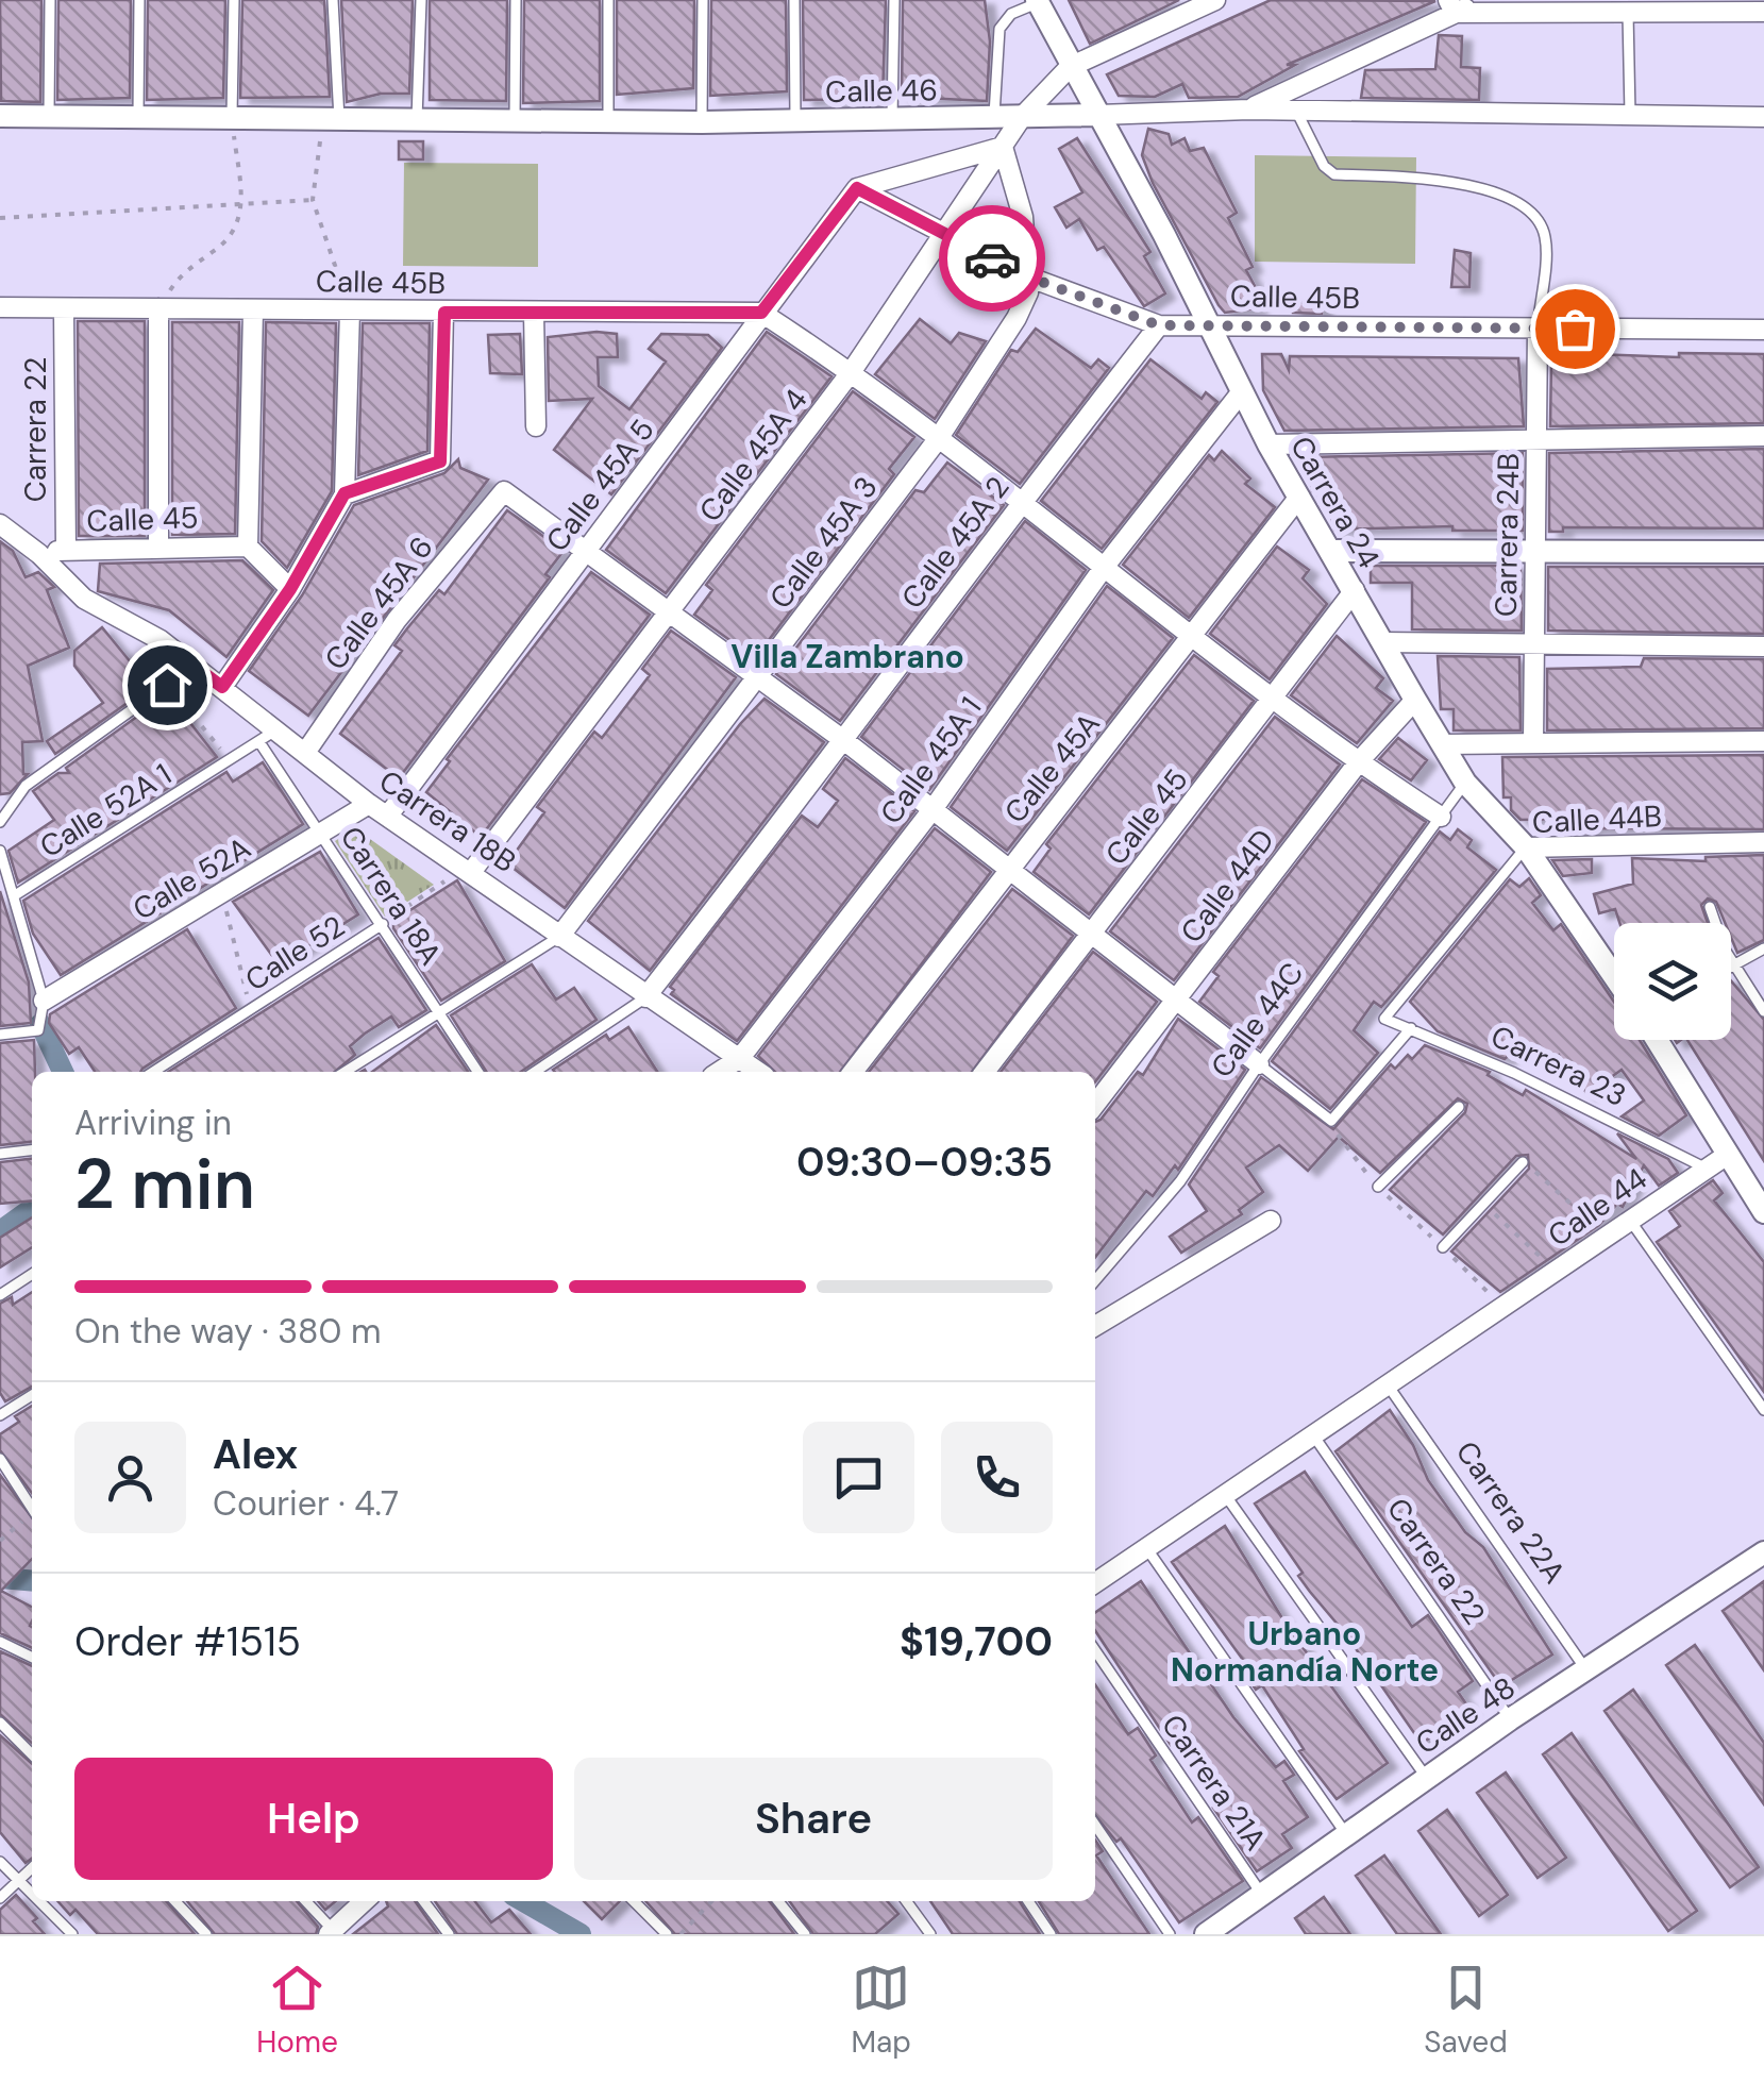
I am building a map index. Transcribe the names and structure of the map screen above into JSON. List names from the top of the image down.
{
  "streets": {
    "street": [
      "Calle 46",
      "Calle 45B",
      "Carrera 22",
      "Calle 45A 4",
      "Calle 45A 5",
      "Carrera 24",
      "Calle 45",
      "Carrera 24B",
      "Calle 45A 3",
      "Calle 45A 2",
      "Calle 45A 6",
      "Calle 45A 1",
      "Calle 45A",
      "Calle 44B",
      "Carrera 18B",
      "Calle 52A",
      "Calle 44D",
      "Calle 44",
      "Calle 48"
    ],
    "lane": [
      "Calle 52A 1",
      "Carrera 18A",
      "Calle 52",
      "Calle 44C",
      "Carrera 23",
      "Carrera 22A",
      "Carrera 21A"
    ]
  },
  "crossings": [
    ["Calle 46", "Calle 45A 4"],
    ["Calle 46", "Carrera 24"],
    ["Calle 45B", "Carrera 22"],
    ["Calle 45B", "Calle 45A 4"],
    ["Calle 45B", "Calle 45A 5"],
    ["Calle 45B", "Carrera 24"],
    ["Calle 45B", "Carrera 24B"],
    ["Calle 45B", "Calle 45A 3"],
    ["Calle 45B", "Calle 45A 2"],
    ["Carrera 22", "Calle 45"],
    ["Carrera 22", "Calle 44"],
    ["Carrera 22", "Calle 48"],
    ["Calle 45A 4", "Carrera 24"],
    ["Calle 45A 4", "Calle 45A 3"],
    ["Calle 45A 4", "Carrera 18B"],
    ["Calle 45A 4", "Calle 52"],
    ["Calle 45A 5", "Calle 45A 6"],
    ["Calle 45A 5", "Carrera 18B"],
    ["Carrera 24", "Calle 45"],
    ["Carrera 24", "Calle 45A 1"],
    ["Carrera 24", "Calle 45A"],
    ["Carrera 24", "Calle 44B"],
    ["Carrera 24", "Calle 44D"],
    ["Carrera 24", "Calle 44C"],
    ["Calle 45", "Carrera 18B"],
    ["Calle 45A 3", "Carrera 18B"],
    ["Calle 45A 2", "Carrera 18B"],
    ["Calle 45A 6", "Carrera 18B"],
    ["Calle 45A 1", "Carrera 18B"],
    ["Calle 52A 1", "Carrera 18B"],
    ["Calle 52A 1", "Carrera 18A"],
    ["Calle 44B", "Carrera 23"],
    ["Carrera 18B", "Calle 52A"],
    ["Carrera 18B", "Carrera 18A"],
    ["Carrera 18B", "Calle 52"],
    ["Calle 52A", "Carrera 18A"],
    ["Carrera 18A", "Calle 52"],
    ["Carrera 23", "Calle 44"],
    ["Calle 44", "Carrera 22A"],
    ["Carrera 22A", "Calle 48"],
    ["Calle 48", "Carrera 21A"]
  ],
  "districts": ["Villa Zambrano", "Urbano Normandía Norte"],
  "page": {
    "heading": ["2 min", "Arriving in", "09:30–09:35"],
    "panel": [
      "Alex",
      "Courier · 4.7",
      "Order #1515",
      "$19,700"
    ],
    "bar": "On the way · 380 m",
    "buttons": ["Help", "Share"],
    "tabs": ["Home", "Map", "Saved"]
  }
}
